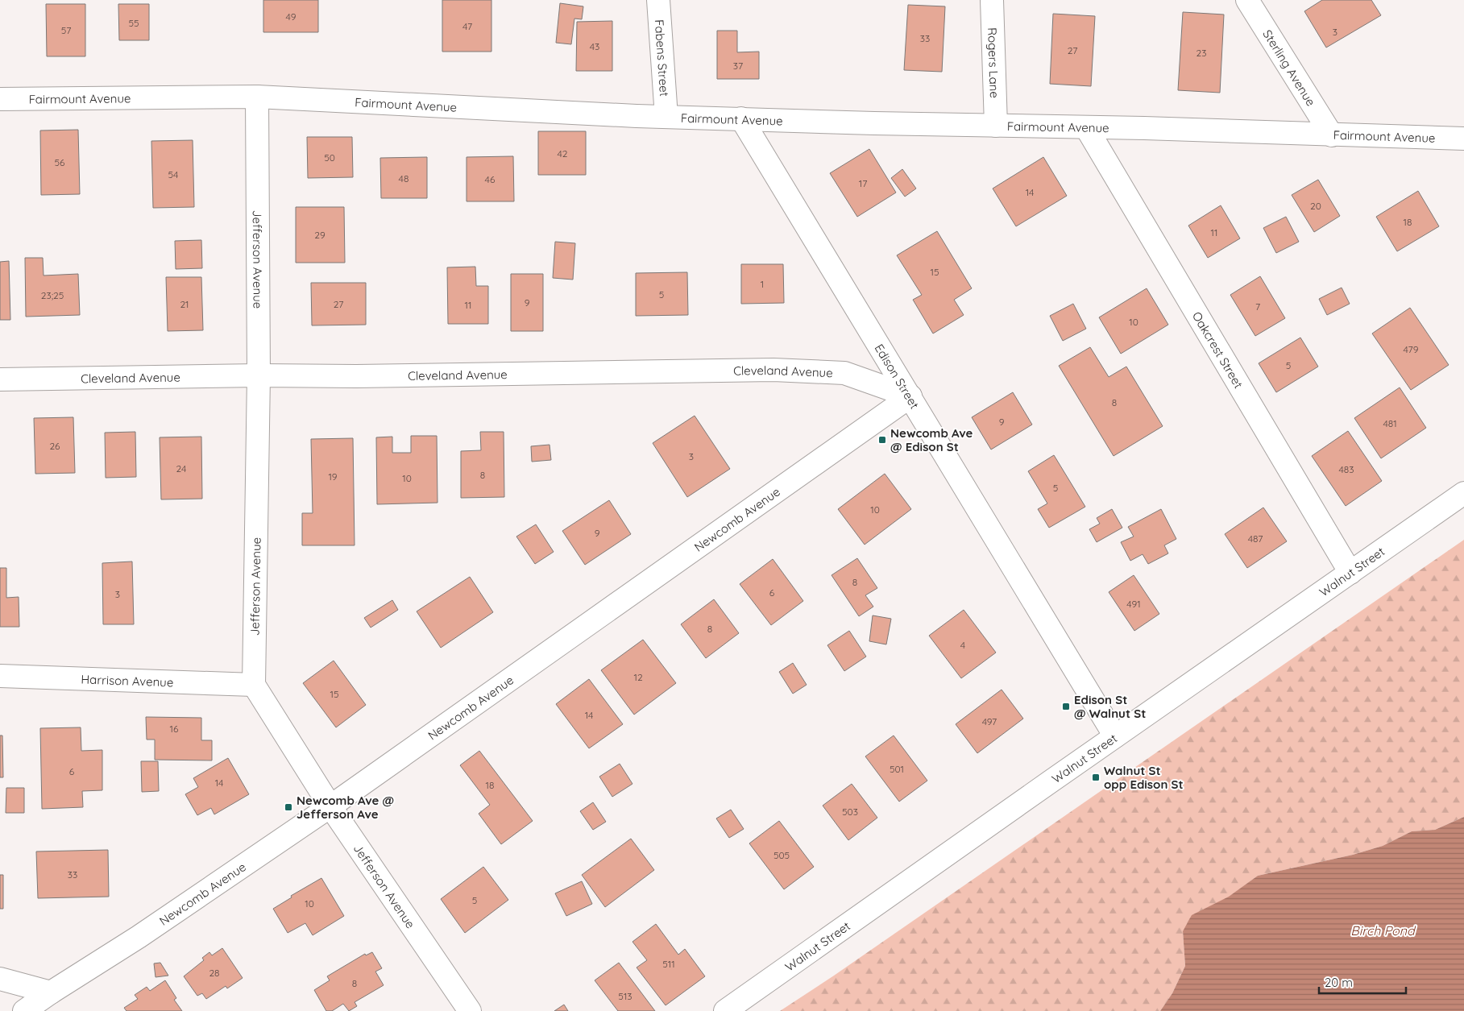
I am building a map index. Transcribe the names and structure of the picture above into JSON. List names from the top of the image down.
{
  "streets": {
    "street": [
      "Fabens Street",
      "Rogers Lane",
      "Sterling Avenue",
      "Fairmount Avenue",
      "Jefferson Avenue",
      "Oakcrest Street",
      "Cleveland Avenue",
      "Edison Street",
      "Newcomb Avenue",
      "Walnut Street",
      "Harrison Avenue"
    ]
  },
  "crossings": [
    ["Fabens Street", "Fairmount Avenue"],
    ["Rogers Lane", "Fairmount Avenue"],
    ["Sterling Avenue", "Fairmount Avenue"],
    ["Fairmount Avenue", "Jefferson Avenue"],
    ["Fairmount Avenue", "Oakcrest Street"],
    ["Fairmount Avenue", "Edison Street"],
    ["Jefferson Avenue", "Cleveland Avenue"],
    ["Jefferson Avenue", "Newcomb Avenue"],
    ["Jefferson Avenue", "Harrison Avenue"],
    ["Oakcrest Street", "Walnut Street"],
    ["Cleveland Avenue", "Edison Street"],
    ["Cleveland Avenue", "Newcomb Avenue"],
    ["Edison Street", "Newcomb Avenue"],
    ["Edison Street", "Walnut Street"]
  ],
  "water": ["Birch Pond"],
  "places": {
    "transit": [
      "Newcomb Ave @ Edison St",
      "Edison St @ Walnut St",
      "Walnut St opp Edison St",
      "Newcomb Ave @ Jefferson Ave"
    ]
  },
  "house_numbers": [
    "49",
    "55",
    "47",
    "57",
    "3",
    "33",
    "43",
    "27",
    "23",
    "37",
    "42",
    "50",
    "56",
    "54",
    "48",
    "46",
    "17",
    "14",
    "20",
    "18",
    "11",
    "29",
    "15",
    "1",
    "5",
    "23;25",
    "9",
    "21",
    "27",
    "11",
    "7",
    "10",
    "479",
    "5",
    "8",
    "9",
    "481",
    "26",
    "3",
    "24",
    "483",
    "8",
    "19",
    "10",
    "5",
    "10",
    "9",
    "487",
    "8",
    "6",
    "3",
    "491",
    "8",
    "4",
    "12",
    "15",
    "14",
    "497",
    "16",
    "501",
    "6",
    "14",
    "18",
    "503",
    "505",
    "33",
    "5",
    "10",
    "511",
    "28",
    "8",
    "513"
  ],
  "scale_bar": "20 m"
}
